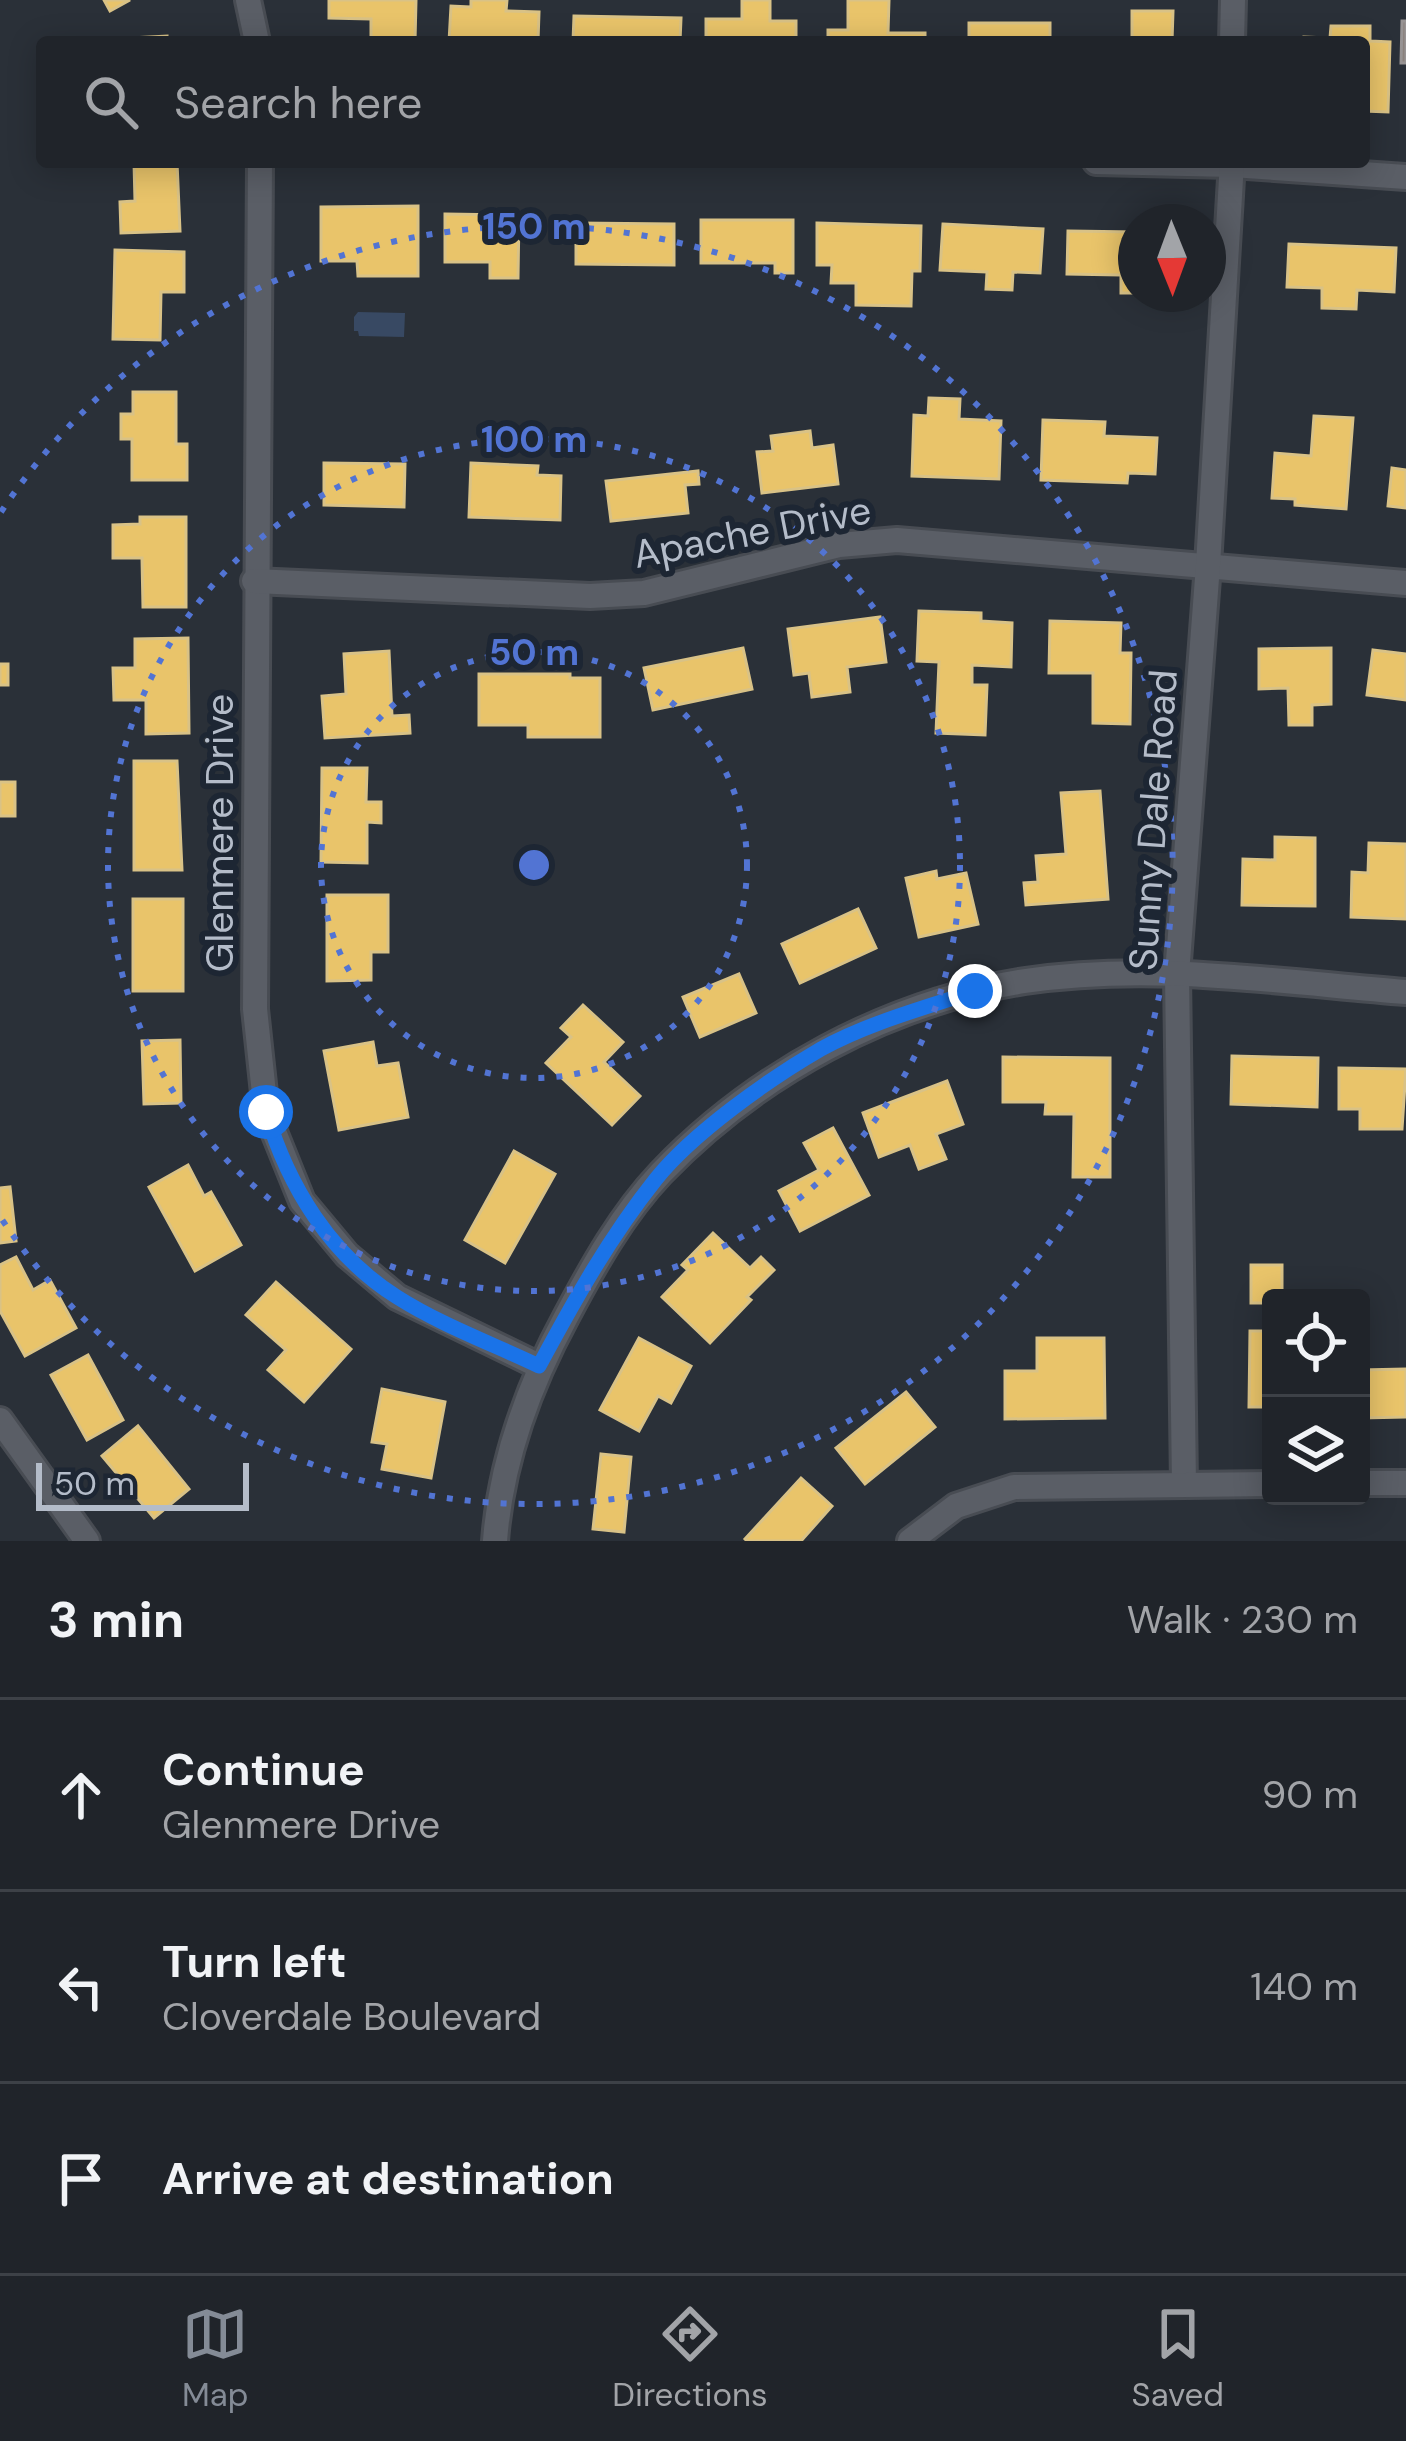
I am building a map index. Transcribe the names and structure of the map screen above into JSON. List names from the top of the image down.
{
  "streets": {
    "street": ["Apache Drive", "Sunny Dale Road", "Glenmere Drive"]
  },
  "crossings": [
    ["Apache Drive", "Sunny Dale Road"],
    ["Apache Drive", "Glenmere Drive"]
  ],
  "scale_bar": "50 m",
  "north": "bottom",
  "page": {
    "search": "Search here",
    "scale": "50 m",
    "heading": ["3 min", "Walk · 230 m"],
    "list": [
      ["Continue", "Glenmere Drive", "90 m"],
      ["Turn left", "Cloverdale Boulevard", "140 m"],
      "Arrive at destination"
    ],
    "nav": ["Map", "Directions", "Saved"]
  },
  "rings": ["150 m", "100 m", "50 m"]
}
